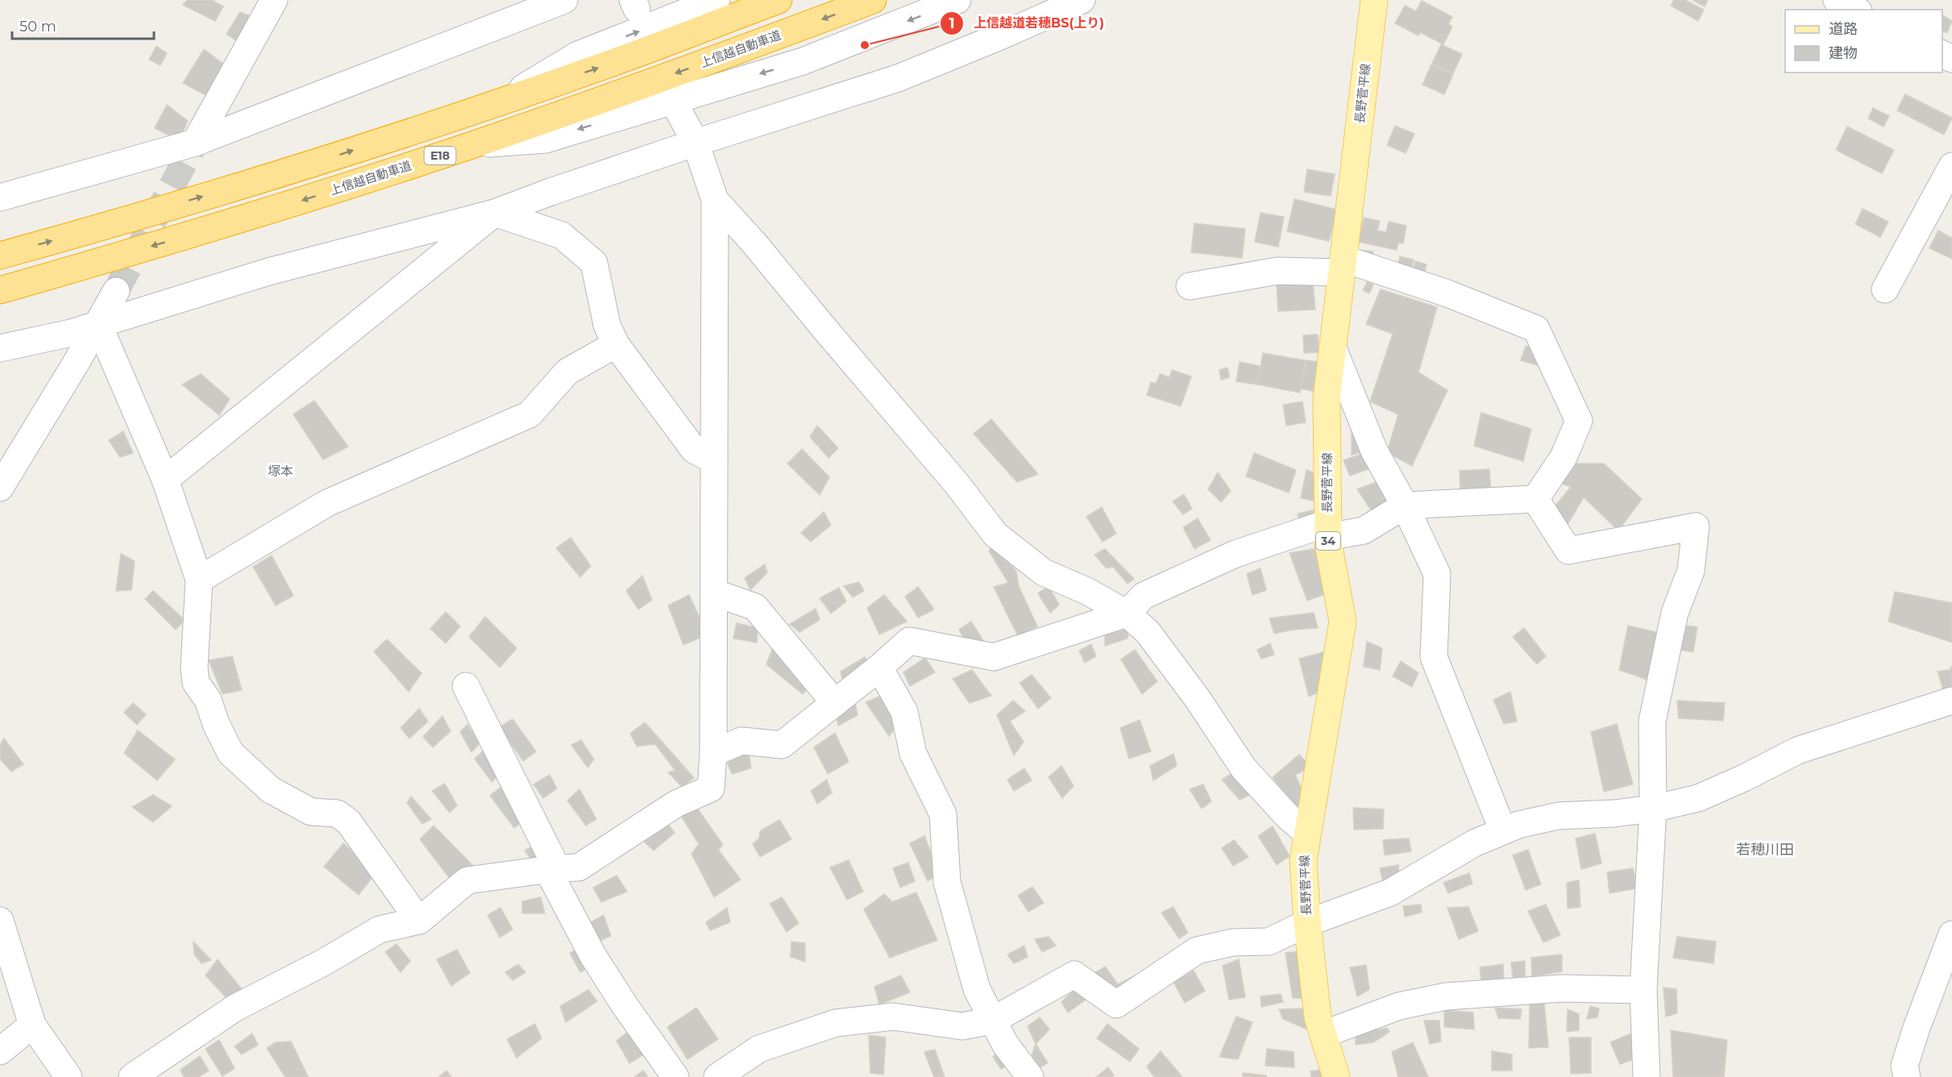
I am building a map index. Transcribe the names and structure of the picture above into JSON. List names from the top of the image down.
{
  "streets": {
    "highway": ["上信越自動車道", "E18"],
    "main road": ["長野菅平線", "34"]
  },
  "districts": ["塚本", "若穂川田"],
  "places": ["上信越道若穂BS(上り)"],
  "legend": ["道路", "建物"],
  "scale_bar": "50 m"
}
